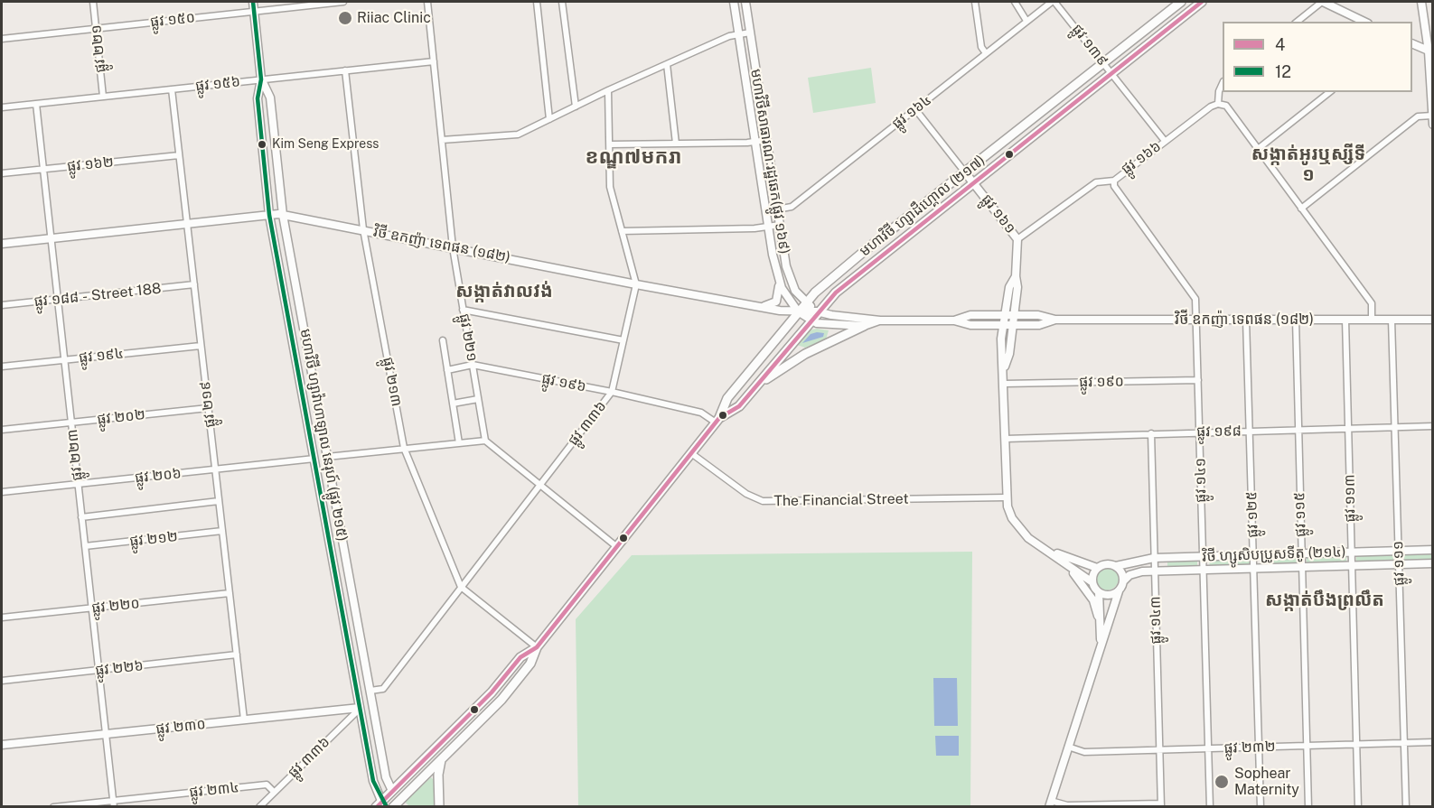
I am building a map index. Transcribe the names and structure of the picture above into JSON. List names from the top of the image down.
{
  "streets": {
    "main road": ["មហាវិថី ហ្សាដឹហ្គោល (២១៧)"],
    "street": [
      "ផ្លូវ ១៥០",
      "ផ្លូវ ១៣៩",
      "ផ្លូវ ២២១",
      "ផ្លូវ ១៥៦",
      "ផ្លូវ ១៦៤",
      "ផ្លូវ ១៦៦",
      "មហាវិថីសាធារណៈរដ្ឋឆេក(ផ្លូវ ១៦៩)",
      "ផ្លូវ ១៦២",
      "ផ្លូវ ១៦១",
      "វិថី ឧកញ៉ា ទេពផន (១៨២)",
      "ផ្លូវ ១៨៨ - Street 188",
      "ផ្លូវ ១៩៤",
      "ផ្លូវ ២១៣",
      "ផ្លូវ ១៩០",
      "ផ្លូវ ១៩៦",
      "ផ្លូវ ២១៩",
      "ផ្លូវ ២០២",
      "ផ្លូវ ៣៣៦",
      "ផ្លូវ ១៩៨",
      "មហាវិថី ហ្សាវ៉ាហាឡាល នេរុហ៍ (ផ្លូវ ២១៥)",
      "ផ្លូវ ២២៣",
      "ផ្លូវ ២០៦",
      "ផ្លូវ ១៤១",
      "ផ្លូវ ១១៣",
      "The Financial Street",
      "ផ្លូវ ១២៥",
      "ផ្លូវ ១១៥",
      "ផ្លូវ ២១២",
      "វិថី ហ្សូសិបប្រូសទីតូ (២១៤)",
      "ផ្លូវ ១១១",
      "ផ្លូវ ២២០",
      "ផ្លូវ ១៤៣",
      "ផ្លូវ ២២៦",
      "ផ្លូវ ២៣០",
      "ផ្លូវ ២៣២",
      "ផ្លូវ ២៣៤"
    ]
  },
  "crossings": [
    ["ផ្លូវ ១៥០", "ផ្លូវ ២២១"],
    ["ផ្លូវ ១៥០", "មហាវិថី ហ្សាវ៉ាហាឡាល នេរុហ៍ (ផ្លូវ ២១៥)"],
    ["ផ្លូវ ១៣៩", "ផ្លូវ ១៦៤"],
    ["ផ្លូវ ១៣៩", "ផ្លូវ ១៦៦"],
    ["ផ្លូវ ១៣៩", "មហាវិថី ហ្សាដឹហ្គោល (២១៧)"],
    ["ផ្លូវ ២២១", "ផ្លូវ ១៥៦"],
    ["ផ្លូវ ២២១", "វិថី ឧកញ៉ា ទេពផន (១៨២)"],
    ["ផ្លូវ ២២១", "ផ្លូវ ១៩៦"],
    ["ផ្លូវ ១៥៦", "ផ្លូវ ២១៣"],
    ["ផ្លូវ ១៥៦", "ផ្លូវ ២១៩"],
    ["ផ្លូវ ១៥៦", "មហាវិថី ហ្សាវ៉ាហាឡាល នេរុហ៍ (ផ្លូវ ២១៥)"],
    ["ផ្លូវ ១៥៦", "ផ្លូវ ២២៣"],
    ["ផ្លូវ ១៦៤", "មហាវិថីសាធារណៈរដ្ឋឆេក(ផ្លូវ ១៦៩)"],
    ["ផ្លូវ ១៦៤", "ផ្លូវ ១៦១"],
    ["ផ្លូវ ១៦៦", "ផ្លូវ ១៦១"],
    ["ផ្លូវ ១៦៦", "ផ្លូវ ១៤១"],
    ["មហាវិថីសាធារណៈរដ្ឋឆេក(ផ្លូវ ១៦៩)", "មហាវិថី ហ្សាដឹហ្គោល (២១៧)"],
    ["មហាវិថីសាធារណៈរដ្ឋឆេក(ផ្លូវ ១៦៩)", "វិថី ឧកញ៉ា ទេពផន (១៨២)"],
    ["ផ្លូវ ១៦២", "ផ្លូវ ២១៩"],
    ["ផ្លូវ ១៦២", "ផ្លូវ ២២៣"],
    ["មហាវិថី ហ្សាដឹហ្គោល (២១៧)", "ផ្លូវ ១៦១"],
    ["មហាវិថី ហ្សាដឹហ្គោល (២១៧)", "វិថី ឧកញ៉ា ទេពផន (១៨២)"],
    ["មហាវិថី ហ្សាដឹហ្គោល (២១៧)", "ផ្លូវ ២១៣"],
    ["មហាវិថី ហ្សាដឹហ្គោល (២១៧)", "ផ្លូវ ១៩៦"],
    ["មហាវិថី ហ្សាដឹហ្គោល (២១៧)", "មហាវិថី ហ្សាវ៉ាហាឡាល នេរុហ៍ (ផ្លូវ ២១៥)"],
    ["មហាវិថី ហ្សាដឹហ្គោល (២១៧)", "The Financial Street"],
    ["ផ្លូវ ១៦១", "វិថី ឧកញ៉ា ទេពផន (១៨២)"],
    ["ផ្លូវ ១៦១", "ផ្លូវ ១៩០"],
    ["ផ្លូវ ១៦១", "ផ្លូវ ១៩៨"],
    ["ផ្លូវ ១៦១", "The Financial Street"],
    ["ផ្លូវ ១៦១", "វិថី ហ្សូសិបប្រូសទីតូ (២១៤)"],
    ["វិថី ឧកញ៉ា ទេពផន (១៨២)", "ផ្លូវ ២១៣"],
    ["វិថី ឧកញ៉ា ទេពផន (១៨២)", "ផ្លូវ ២១៩"],
    ["វិថី ឧកញ៉ា ទេពផន (១៨២)", "ផ្លូវ ៣៣៦"],
    ["វិថី ឧកញ៉ា ទេពផន (១៨២)", "មហាវិថី ហ្សាវ៉ាហាឡាល នេរុហ៍ (ផ្លូវ ២១៥)"],
    ["វិថី ឧកញ៉ា ទេពផន (១៨២)", "ផ្លូវ ២២៣"],
    ["វិថី ឧកញ៉ា ទេពផន (១៨២)", "ផ្លូវ ១៤១"],
    ["វិថី ឧកញ៉ា ទេពផន (១៨២)", "ផ្លូវ ១១៣"],
    ["វិថី ឧកញ៉ា ទេពផន (១៨២)", "ផ្លូវ ១២៥"],
    ["វិថី ឧកញ៉ា ទេពផន (១៨២)", "ផ្លូវ ១១៥"],
    ["វិថី ឧកញ៉ា ទេពផន (១៨២)", "ផ្លូវ ១១១"],
    ["ផ្លូវ ១៨៨ - Street 188", "ផ្លូវ ២១៩"],
    ["ផ្លូវ ១៨៨ - Street 188", "ផ្លូវ ២២៣"],
    ["ផ្លូវ ១៩៤", "ផ្លូវ ២១៩"],
    ["ផ្លូវ ១៩៤", "ផ្លូវ ២២៣"],
    ["ផ្លូវ ២១៣", "ផ្លូវ ៣៣៦"],
    ["ផ្លូវ ១៩០", "ផ្លូវ ១៤១"],
    ["ផ្លូវ ១៩៦", "ផ្លូវ ៣៣៦"],
    ["ផ្លូវ ២១៩", "ផ្លូវ ២០២"],
    ["ផ្លូវ ២១៩", "ផ្លូវ ២០៦"],
    ["ផ្លូវ ២១៩", "ផ្លូវ ២១២"],
    ["ផ្លូវ ២១៩", "ផ្លូវ ២២០"],
    ["ផ្លូវ ២១៩", "ផ្លូវ ២២៦"],
    ["ផ្លូវ ២១៩", "ផ្លូវ ២៣០"],
    ["ផ្លូវ ២០២", "ផ្លូវ ២២៣"],
    ["ផ្លូវ ៣៣៦", "មហាវិថី ហ្សាវ៉ាហាឡាល នេរុហ៍ (ផ្លូវ ២១៥)"],
    ["ផ្លូវ ៣៣៦", "ផ្លូវ ២៣០"],
    ["ផ្លូវ ៣៣៦", "ផ្លូវ ២៣៤"],
    ["ផ្លូវ ១៩៨", "ផ្លូវ ១៤១"],
    ["ផ្លូវ ១៩៨", "ផ្លូវ ១១៣"],
    ["ផ្លូវ ១៩៨", "ផ្លូវ ១២៥"],
    ["ផ្លូវ ១៩៨", "ផ្លូវ ១១៥"],
    ["ផ្លូវ ១៩៨", "ផ្លូវ ១១១"],
    ["ផ្លូវ ១៩៨", "ផ្លូវ ១៤៣"],
    ["មហាវិថី ហ្សាវ៉ាហាឡាល នេរុហ៍ (ផ្លូវ ២១៥)", "ផ្លូវ ២០៦"],
    ["មហាវិថី ហ្សាវ៉ាហាឡាល នេរុហ៍ (ផ្លូវ ២១៥)", "ផ្លូវ ២៣០"],
    ["ផ្លូវ ២២៣", "ផ្លូវ ២០៦"],
    ["ផ្លូវ ២២៣", "ផ្លូវ ២១២"],
    ["ផ្លូវ ២២៣", "ផ្លូវ ២២០"],
    ["ផ្លូវ ២២៣", "ផ្លូវ ២២៦"],
    ["ផ្លូវ ២២៣", "ផ្លូវ ២៣០"],
    ["ផ្លូវ ២២៣", "ផ្លូវ ២៣៤"],
    ["ផ្លូវ ១៤១", "វិថី ហ្សូសិបប្រូសទីតូ (២១៤)"],
    ["ផ្លូវ ១៤១", "ផ្លូវ ២៣២"],
    ["ផ្លូវ ១១៣", "វិថី ហ្សូសិបប្រូសទីតូ (២១៤)"],
    ["ផ្លូវ ១១៣", "ផ្លូវ ២៣២"],
    ["ផ្លូវ ១២៥", "វិថី ហ្សូសិបប្រូសទីតូ (២១៤)"],
    ["ផ្លូវ ១២៥", "ផ្លូវ ២៣២"],
    ["ផ្លូវ ១១៥", "វិថី ហ្សូសិបប្រូសទីតូ (២១៤)"],
    ["ផ្លូវ ១១៥", "ផ្លូវ ២៣២"],
    ["វិថី ហ្សូសិបប្រូសទីតូ (២១៤)", "ផ្លូវ ១១១"],
    ["វិថី ហ្សូសិបប្រូសទីតូ (២១៤)", "ផ្លូវ ១៤៣"],
    ["ផ្លូវ ១១១", "ផ្លូវ ២៣២"],
    ["ផ្លូវ ១៤៣", "ផ្លូវ ២៣២"]
  ],
  "districts": [
    "សង្កាត់អូរឬស្សីទី ១",
    "ខណ្ឌ៧មករា",
    "សង្កាត់វាលវង់",
    "សង្កាត់បឹងព្រលឹត"
  ],
  "places": ["Riiac Clinic", "Kim Seng Express", "Sophear Maternity"],
  "lines": ["transit line 4", "transit line 12"],
  "legend": ["4", "12"]
}
